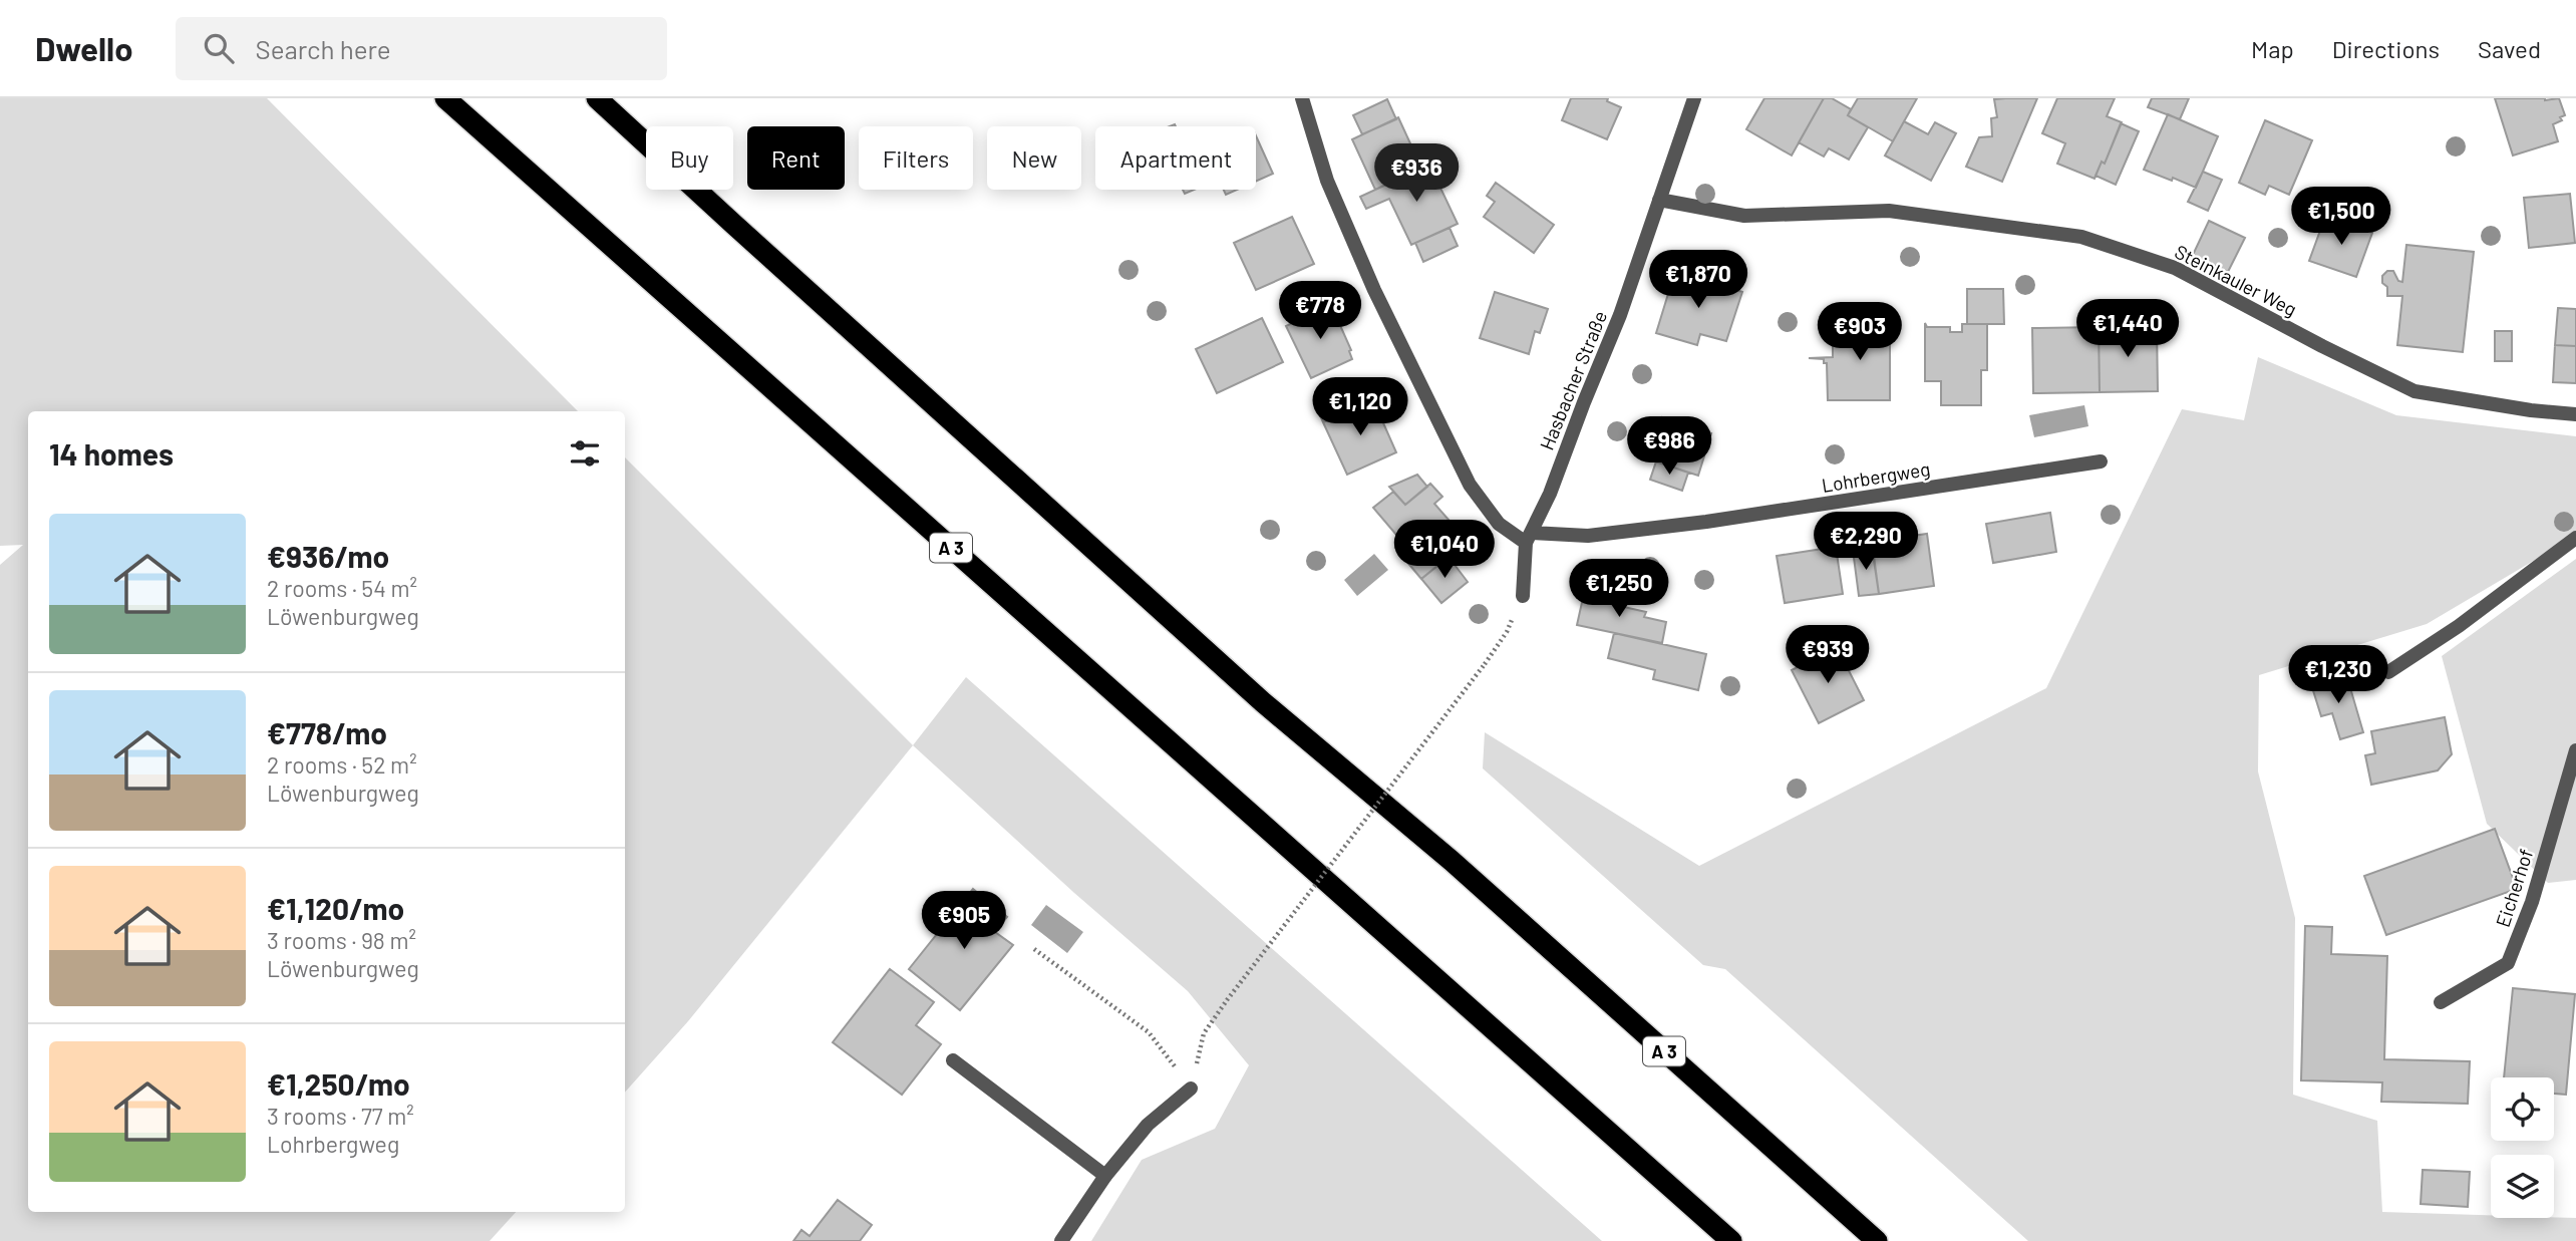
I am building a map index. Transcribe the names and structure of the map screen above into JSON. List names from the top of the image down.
{
  "streets": {
    "highway": ["A 3"],
    "street": [
      "Steinkauler Weg",
      "Hasbacher Straße",
      "Lohrbergweg",
      "Eicherhof"
    ]
  },
  "crossings": [
    ["Steinkauler Weg", "Hasbacher Straße"],
    ["Hasbacher Straße", "Lohrbergweg"]
  ],
  "page": {
    "header": "Dwello",
    "search": "Search here",
    "nav": ["Map", "Directions", "Saved"],
    "chip": [
      "Buy",
      "Rent",
      "Filters",
      "New",
      "Apartment"
    ],
    "price": [
      "€936",
      "€1,500",
      "€1,870",
      "€778",
      "€1,440",
      "€903",
      "€1,120",
      "€986",
      "€2,290",
      "€1,040",
      "€1,250",
      "€939",
      "€1,230",
      "€905"
    ],
    "heading": "14 homes",
    "list": [
      {
        "name": "€936/mo",
        "note": "2 rooms · 54 m² · Löwenburgweg"
      },
      {
        "name": "€778/mo",
        "note": "2 rooms · 52 m² · Löwenburgweg"
      },
      {
        "name": "€1,120/mo",
        "note": "3 rooms · 98 m² · Löwenburgweg"
      },
      {
        "name": "€1,250/mo",
        "note": "3 rooms · 77 m² · Lohrbergweg"
      }
    ]
  }
}
